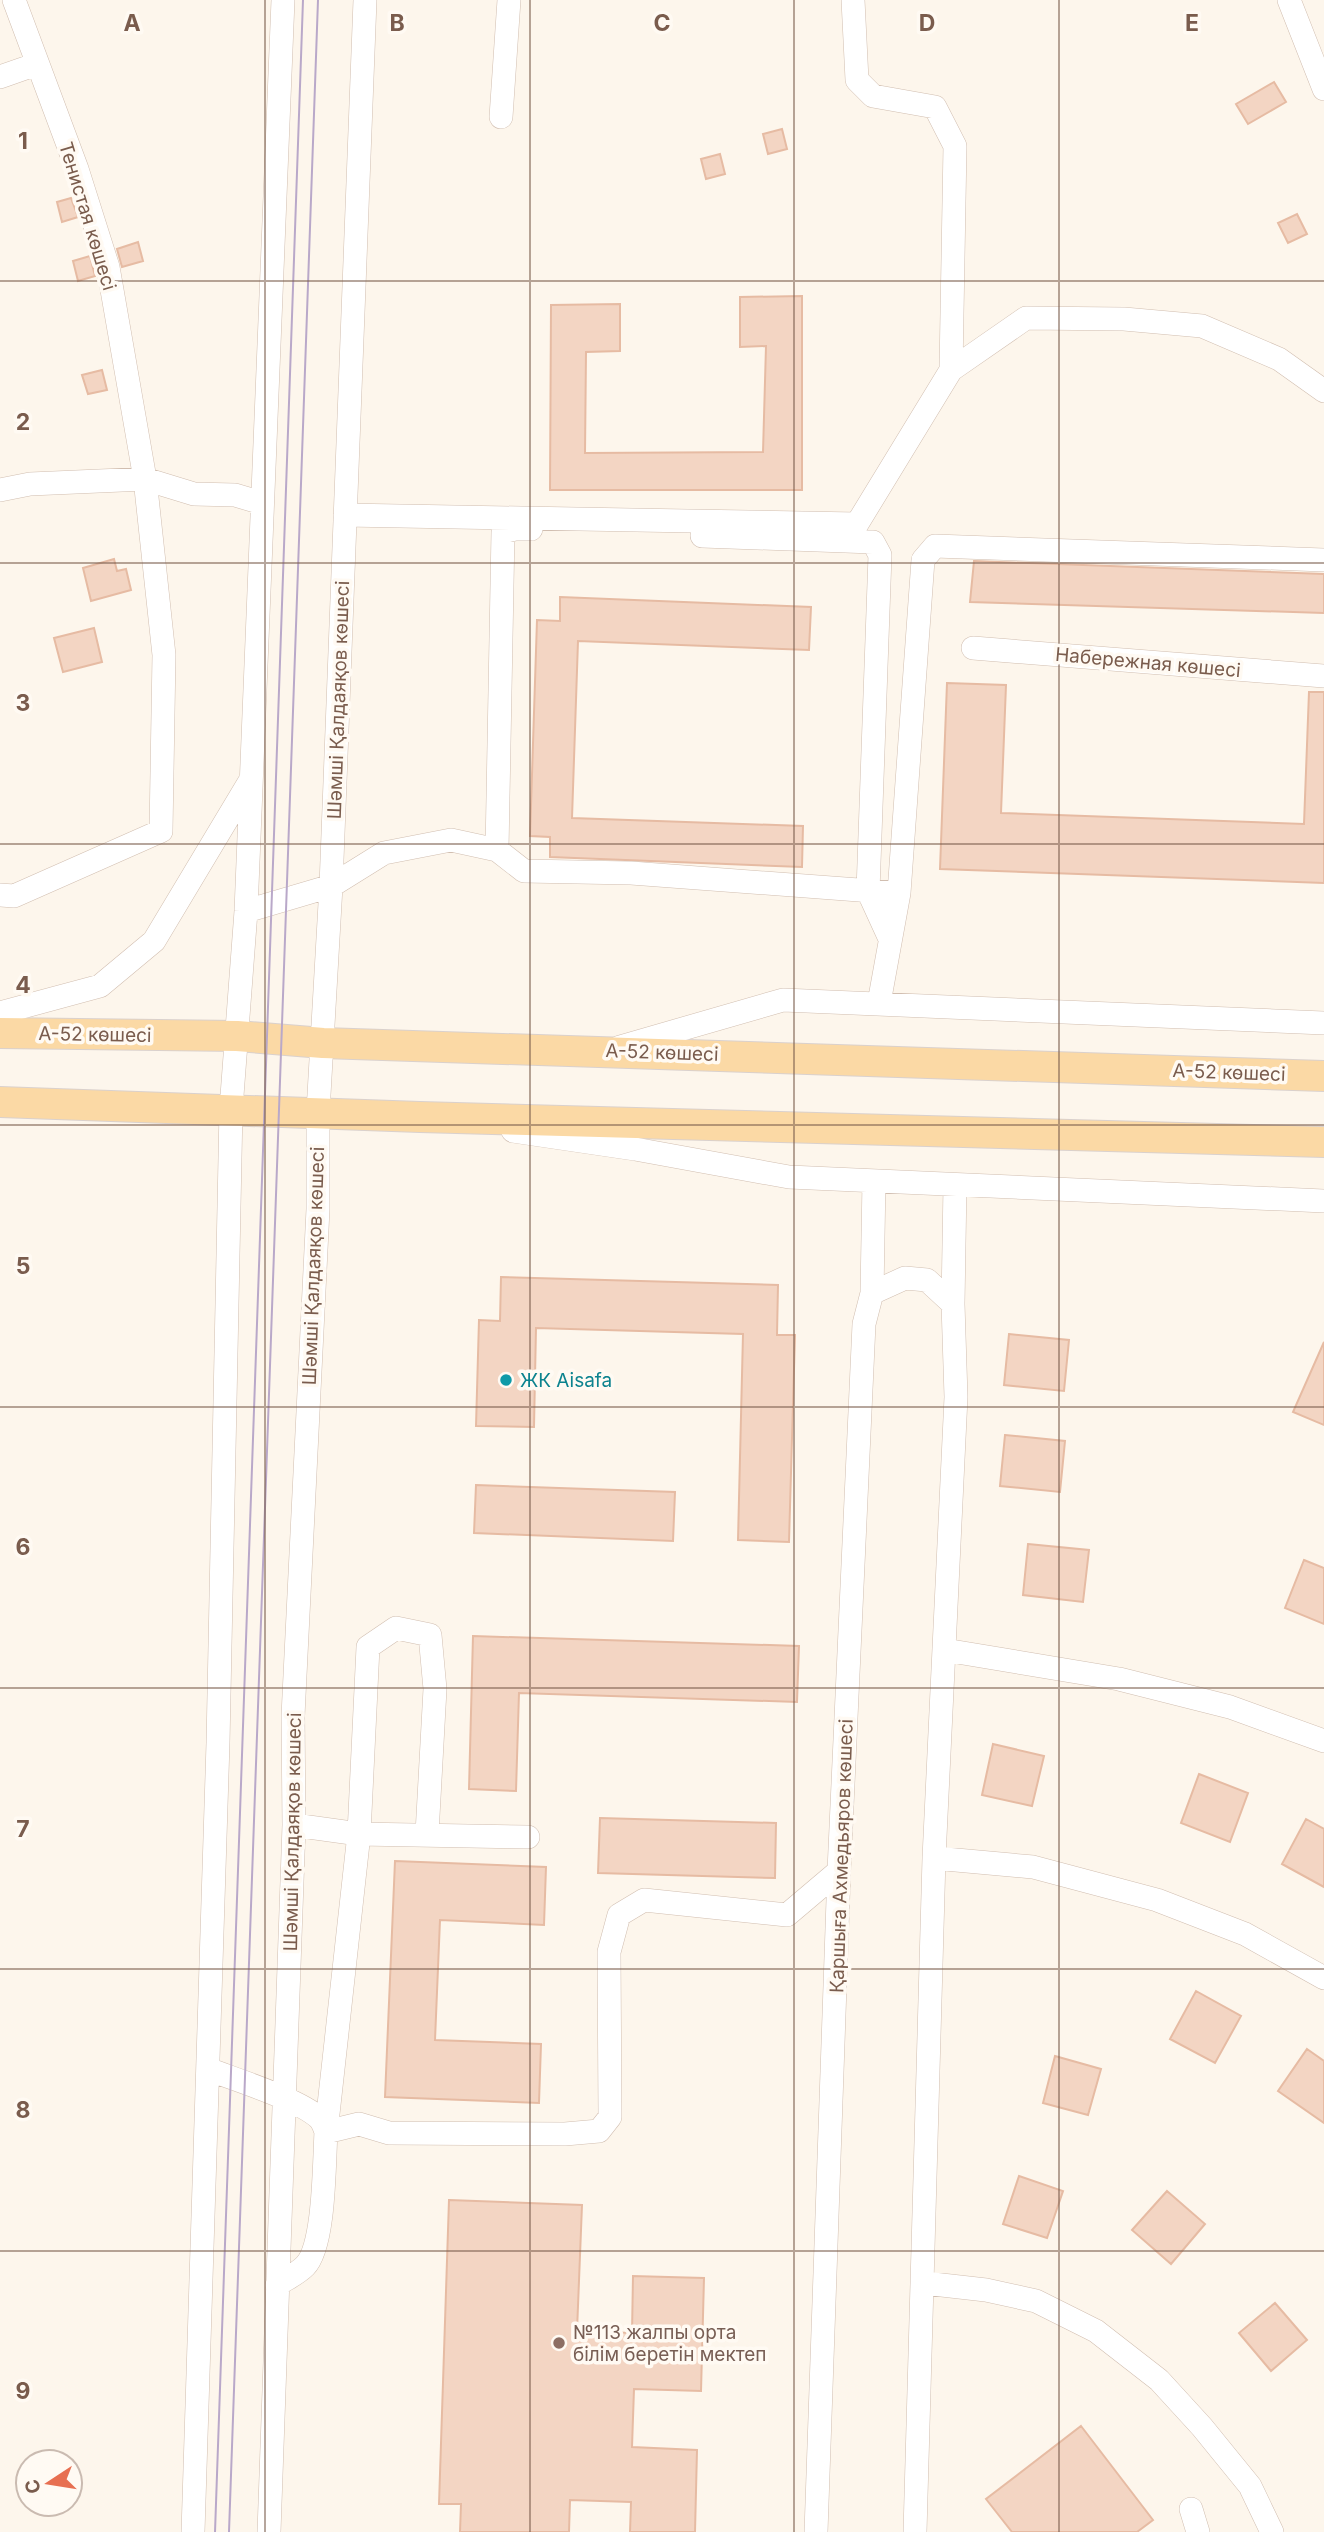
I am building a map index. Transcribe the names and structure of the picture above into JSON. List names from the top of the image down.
{
  "streets": {
    "main road": ["А-52 көшесі"],
    "street": [
      "Тенистая көшесі",
      "Набережная көшесі",
      "Шәмші Қалдаяқов көшесі",
      "Қаршыға Ахмедьяров көшесі"
    ]
  },
  "crossings": [
    ["Шәмші Қалдаяқов көшесі", "А-52 көшесі"]
  ],
  "places": ["ЖК Aisafa", "№113 жалпы орта білім беретін мектеп"],
  "north": "left",
  "grid": {
    "columns": [
      "A",
      "B",
      "C",
      "D",
      "E"
    ],
    "rows": [
      "1",
      "2",
      "3",
      "4",
      "5",
      "6",
      "7",
      "8",
      "9"
    ]
  }
}
